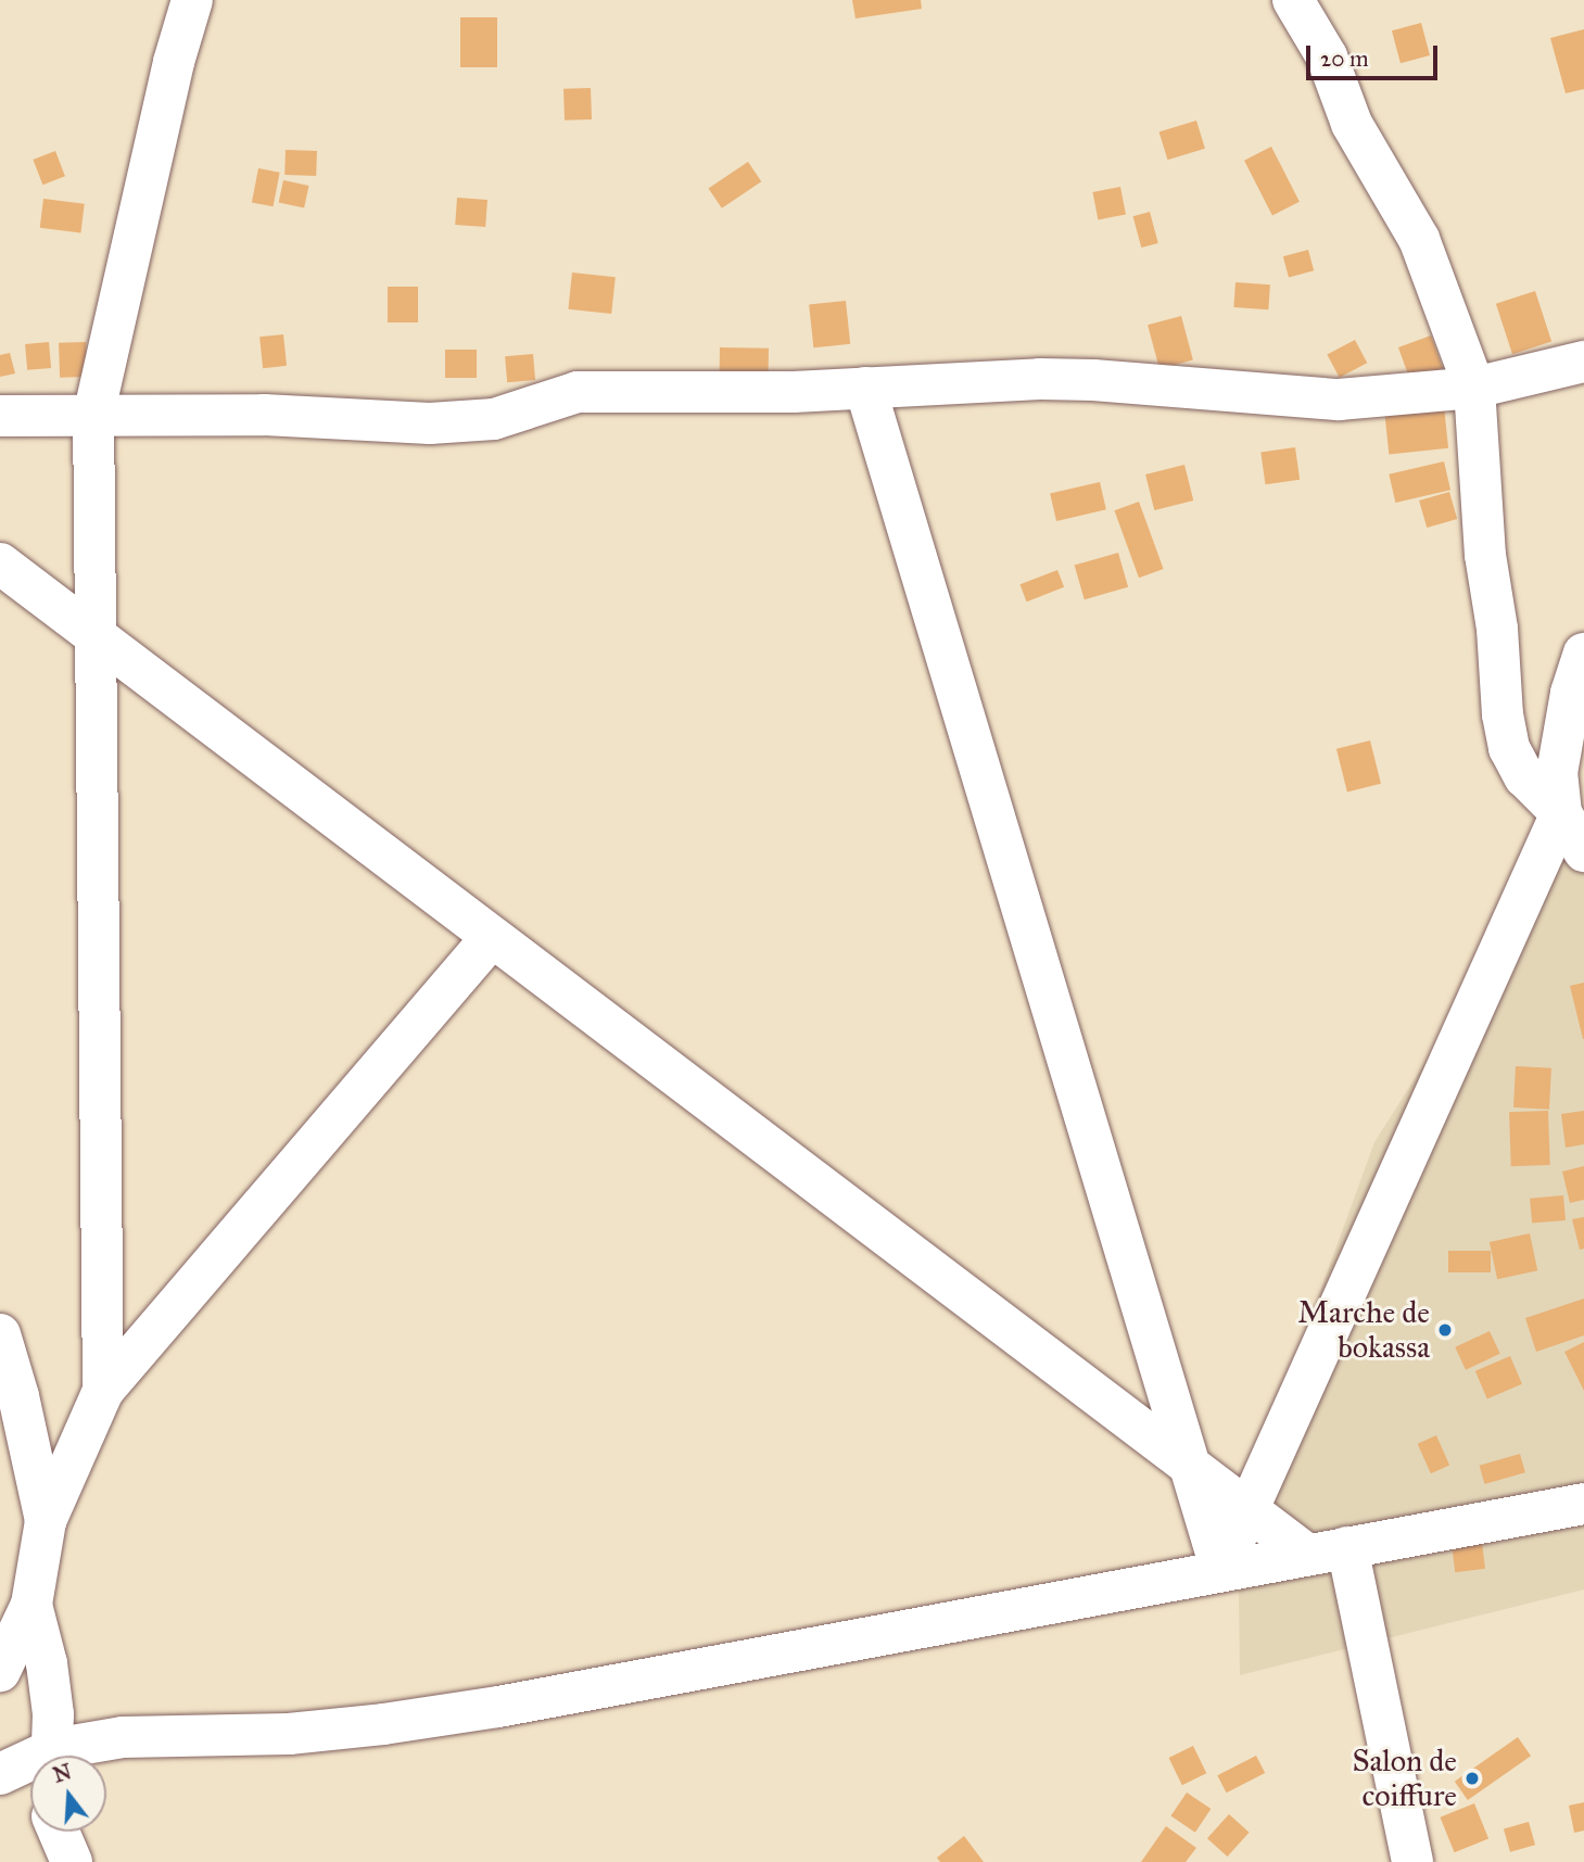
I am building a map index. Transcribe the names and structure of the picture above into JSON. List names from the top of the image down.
{
  "places": ["Marche de bokassa", "Salon de coiffure"],
  "scale_bar": "20 m",
  "north": "top"
}
